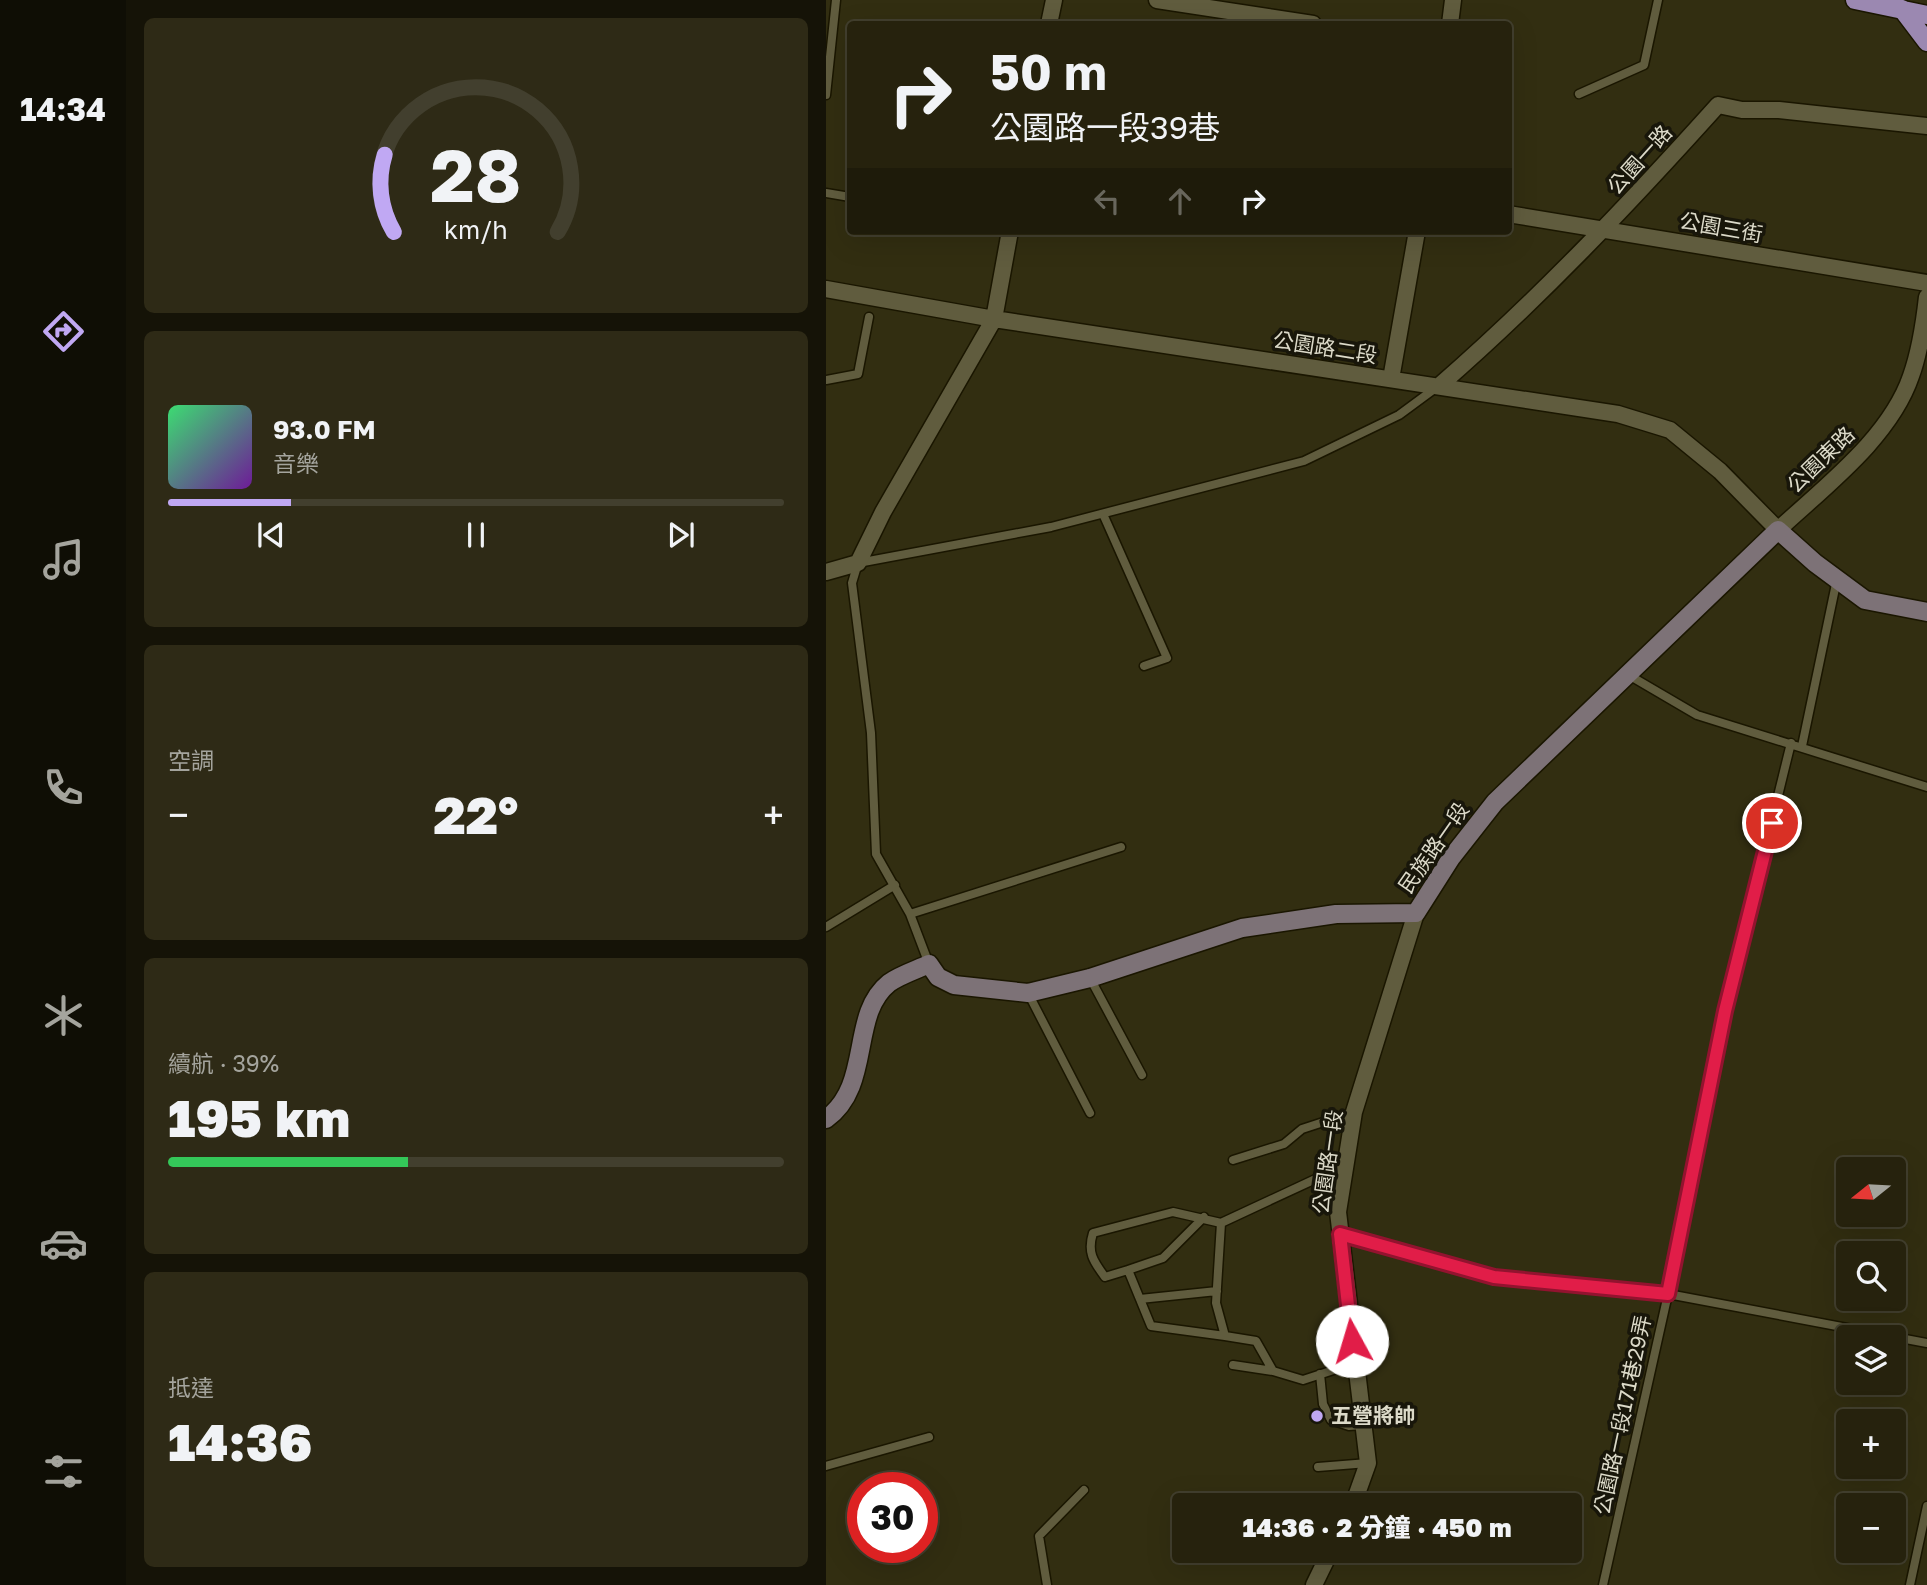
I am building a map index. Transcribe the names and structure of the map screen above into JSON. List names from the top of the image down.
{
  "streets": {
    "street": [
      "公園一路",
      "公園三街",
      "公園路二段",
      "公園東路",
      "民族路一段",
      "公園路一段"
    ],
    "lane": ["公園路一段171巷29弄"]
  },
  "crossings": [
    ["公園一路", "公園三街"],
    ["公園一路", "公園路二段"],
    ["公園路二段", "公園東路"],
    ["公園路二段", "民族路一段"],
    ["公園東路", "民族路一段"],
    ["民族路一段", "公園路一段"]
  ],
  "places": ["五營將帥"],
  "north": "left",
  "page": {
    "tabs": "14:34",
    "turn": ["50 m", "公園路一段39巷"],
    "song": ["93.0 FM", "音樂"],
    "tile": [
      "空調",
      ["續航 · 39%", "195 km"],
      ["抵達", "14:36"]
    ],
    "heat": ["−", "22°", "+"],
    "map_buttons": ["+", "−"],
    "limit": "30",
    "trip": "14:36 · 2 分鐘 · 450 m",
    "gauge": ["28", "km/h"]
  }
}
